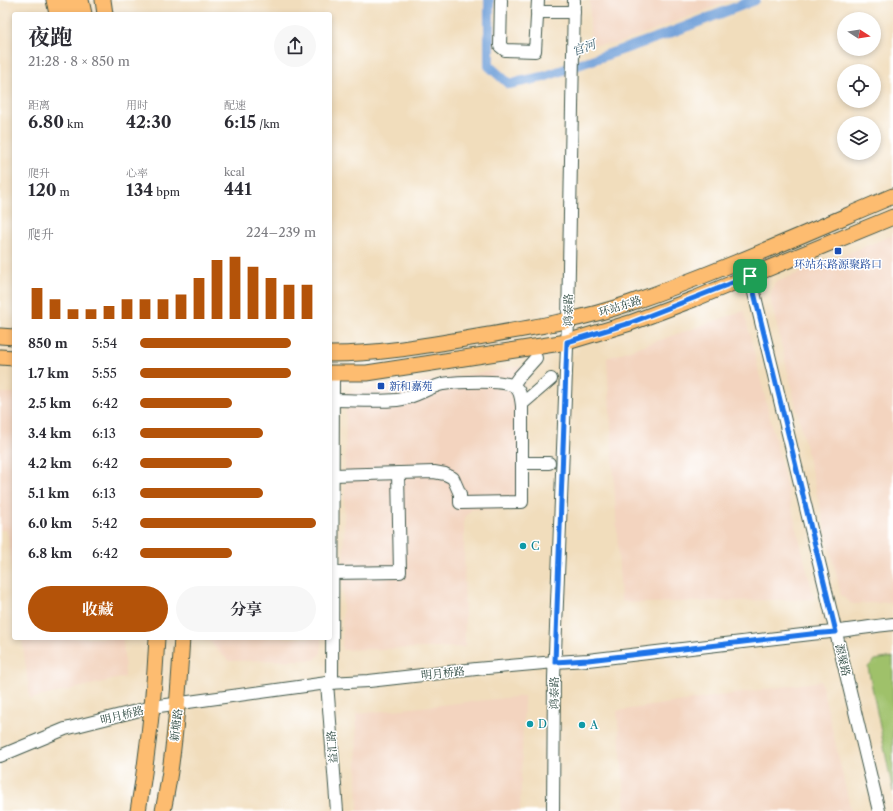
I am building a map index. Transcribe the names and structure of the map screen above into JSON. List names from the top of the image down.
{
  "streets": {
    "main road": ["环站东路", "新塘路"],
    "street": [
      "鸿泰路",
      "源聚路",
      "明月桥路",
      "益汇路"
    ]
  },
  "crossings": [
    ["环站东路", "鸿泰路"],
    ["环站东路", "源聚路"],
    ["环站东路", "益汇路"],
    ["鸿泰路", "明月桥路"],
    ["源聚路", "明月桥路"],
    ["明月桥路", "新塘路"],
    ["明月桥路", "益汇路"]
  ],
  "water": ["官河"],
  "places": {
    "transit": ["环站东路源聚路口", "新和嘉苑"],
    "other": ["C", "D", "A"]
  },
  "north": "right",
  "page": {
    "heading": ["夜跑", "21:28 · 8 × 850 m"],
    "stats": [
      ["距离", "6.80 km"],
      ["用时", "42:30"],
      ["配速", "6:15 /km"],
      ["爬升", "120 m"],
      ["心率", "134 bpm"],
      ["kcal", "441"]
    ],
    "chart": ["爬升", "224–239 m"],
    "list": [
      {
        "name": "850 m",
        "note": "5:54"
      },
      {
        "name": "1.7 km",
        "note": "5:55"
      },
      {
        "name": "2.5 km",
        "note": "6:42"
      },
      {
        "name": "3.4 km",
        "note": "6:13"
      },
      {
        "name": "4.2 km",
        "note": "6:42"
      },
      {
        "name": "5.1 km",
        "note": "6:13"
      },
      {
        "name": "6.0 km",
        "note": "5:42"
      },
      {
        "name": "6.8 km",
        "note": "6:42"
      }
    ],
    "buttons": ["收藏", "分享"]
  }
}
